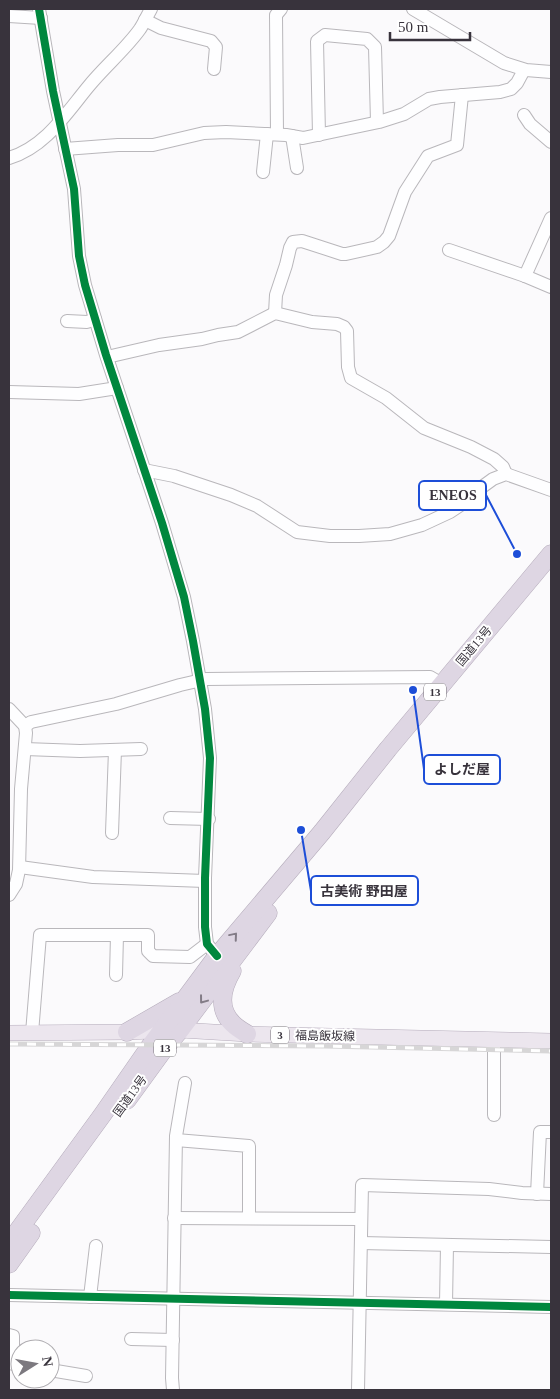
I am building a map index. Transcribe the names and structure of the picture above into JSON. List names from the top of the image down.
{
  "streets": {
    "highway": ["国道13号", "13"],
    "main road": ["3", "福島飯坂線"]
  },
  "crossings": [
    ["国道13号", "福島飯坂線"]
  ],
  "places": ["ENEOS", "よしだ屋", "古美術 野田屋"],
  "scale_bar": "50 m",
  "north": "right"
}
